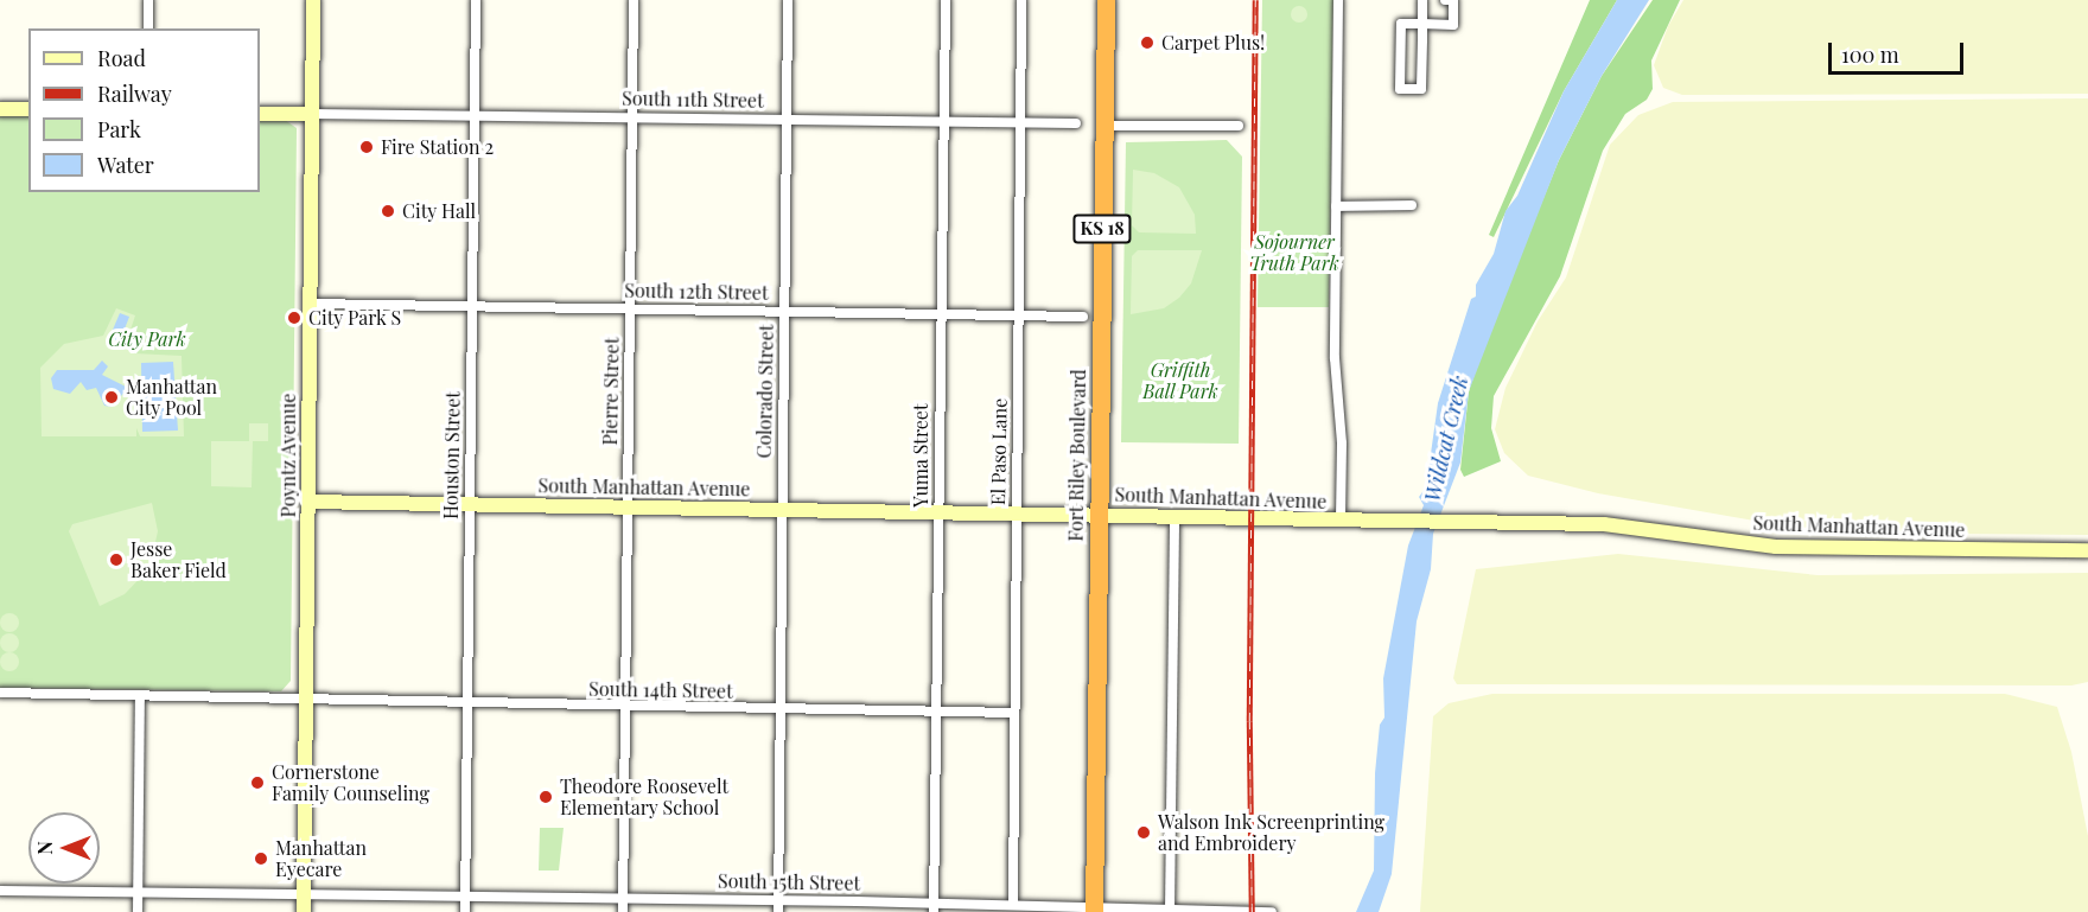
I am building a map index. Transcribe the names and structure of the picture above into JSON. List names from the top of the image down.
{
  "streets": {
    "highway": ["KS 18", "Fort Riley Boulevard"],
    "street": [
      "South 11th Street",
      "South 12th Street",
      "Pierre Street",
      "Colorado Street",
      "El Paso Lane",
      "Poyntz Avenue",
      "Houston Street",
      "Yuma Street",
      "South Manhattan Avenue",
      "South 14th Street",
      "South 15th Street"
    ]
  },
  "crossings": [
    ["South 11th Street", "Pierre Street"],
    ["South 11th Street", "Colorado Street"],
    ["South 11th Street", "El Paso Lane"],
    ["South 11th Street", "Poyntz Avenue"],
    ["South 11th Street", "Houston Street"],
    ["South 11th Street", "Yuma Street"],
    ["South 12th Street", "Pierre Street"],
    ["South 12th Street", "Colorado Street"],
    ["South 12th Street", "El Paso Lane"],
    ["South 12th Street", "Poyntz Avenue"],
    ["South 12th Street", "Houston Street"],
    ["South 12th Street", "Yuma Street"],
    ["Pierre Street", "South Manhattan Avenue"],
    ["Pierre Street", "South 14th Street"],
    ["Pierre Street", "South 15th Street"],
    ["Colorado Street", "South Manhattan Avenue"],
    ["Colorado Street", "South 14th Street"],
    ["Colorado Street", "South 15th Street"],
    ["El Paso Lane", "South Manhattan Avenue"],
    ["El Paso Lane", "South 14th Street"],
    ["El Paso Lane", "South 15th Street"],
    ["Poyntz Avenue", "South Manhattan Avenue"],
    ["Poyntz Avenue", "South 14th Street"],
    ["Poyntz Avenue", "South 15th Street"],
    ["Houston Street", "South Manhattan Avenue"],
    ["Houston Street", "South 14th Street"],
    ["Houston Street", "South 15th Street"],
    ["Yuma Street", "South Manhattan Avenue"],
    ["Yuma Street", "South 14th Street"],
    ["Yuma Street", "South 15th Street"],
    ["Fort Riley Boulevard", "South Manhattan Avenue"],
    ["Fort Riley Boulevard", "South 15th Street"]
  ],
  "water": ["Wildcat Creek"],
  "parks": ["Sojourner Truth Park", "City Park", "Griffith Ball Park"],
  "places": [
    "Carpet Plus!",
    "Fire Station 2",
    "City Hall",
    "City Park S",
    "Manhattan City Pool",
    "Jesse Baker Field",
    "Cornerstone Family Counseling",
    "Theodore Roosevelt Elementary School",
    "Walson Ink Screenprinting and Embroidery",
    "Manhattan Eyecare"
  ],
  "legend": [
    "Road",
    "Railway",
    "Park",
    "Water"
  ],
  "scale_bar": "100 m",
  "north": "left"
}
